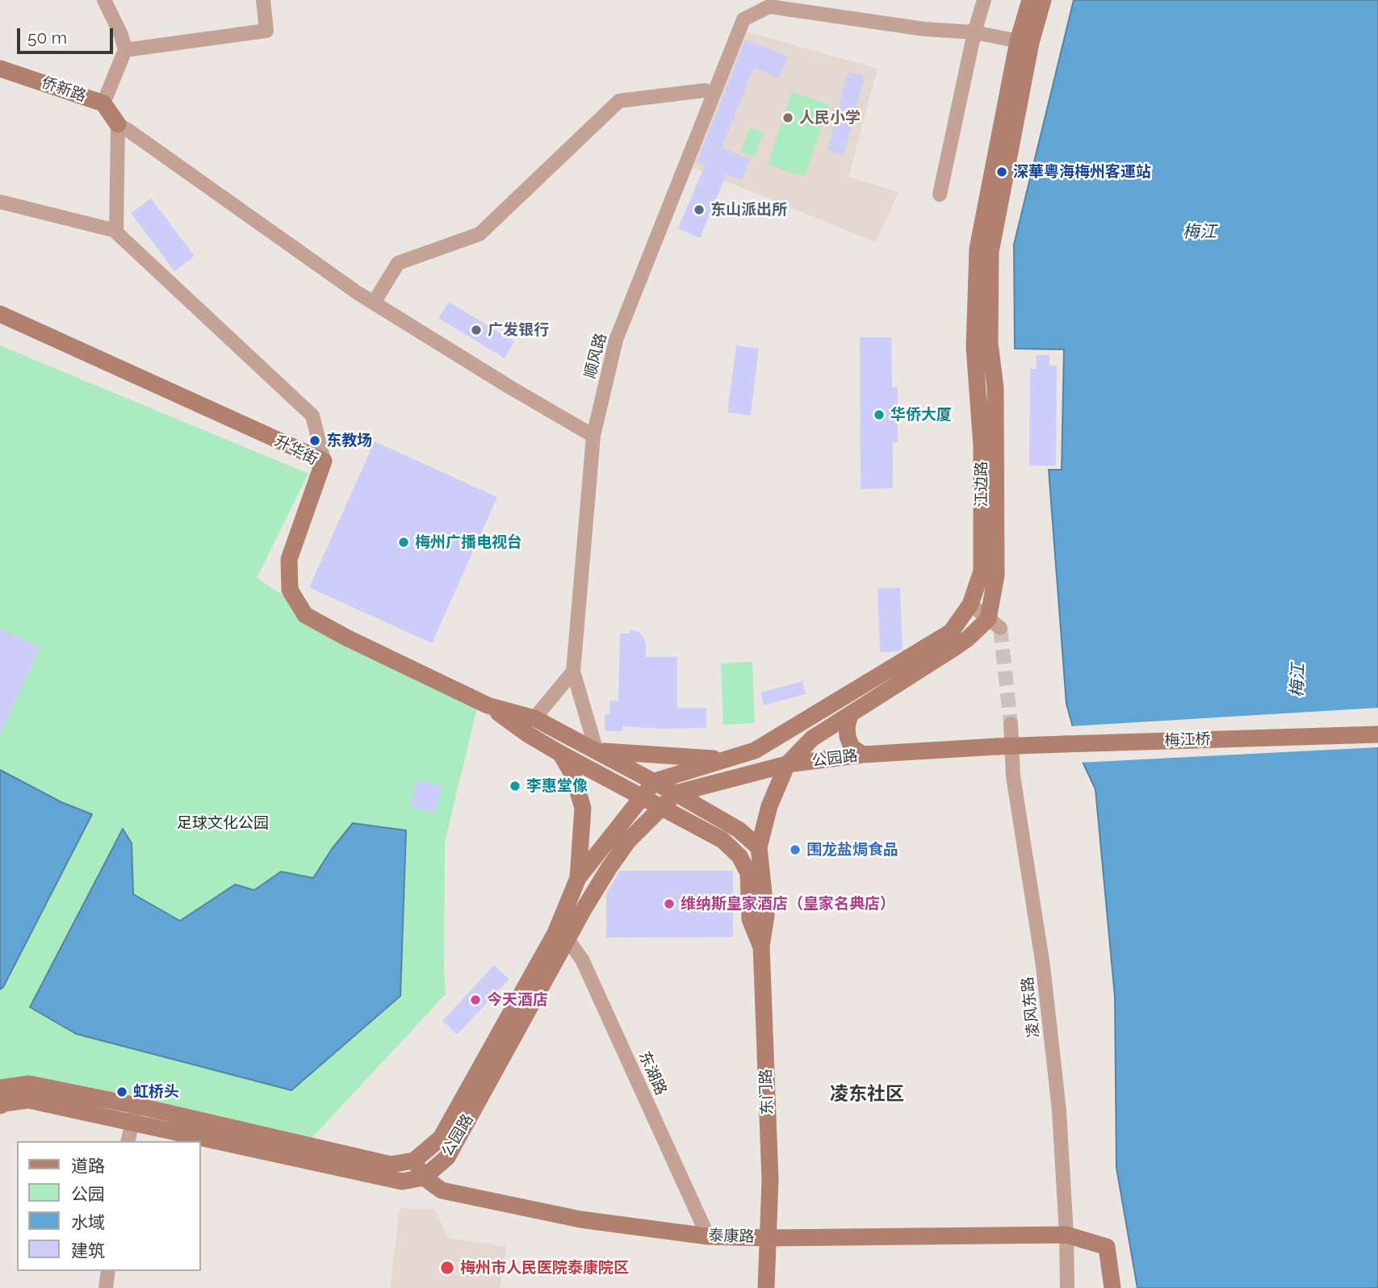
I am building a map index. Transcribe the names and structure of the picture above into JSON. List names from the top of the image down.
{
  "streets": {
    "main road": [
      "侨新路",
      "升华街",
      "江边路",
      "梅江桥",
      "公园路",
      "东门路",
      "泰康路"
    ],
    "street": ["顺风路", "凌风东路", "东湖路"]
  },
  "crossings": [
    ["顺风路", "升华街"],
    ["顺风路", "江边路"],
    ["升华街", "江边路"],
    ["升华街", "公园路"],
    ["升华街", "东门路"],
    ["江边路", "公园路"],
    ["梅江桥", "公园路"],
    ["公园路", "东湖路"],
    ["公园路", "东门路"],
    ["公园路", "泰康路"],
    ["凌风东路", "泰康路"],
    ["东湖路", "泰康路"],
    ["东门路", "泰康路"]
  ],
  "districts": ["凌东社区"],
  "water": ["梅江"],
  "parks": ["足球文化公园"],
  "places": [
    "人民小学",
    "深華粵海梅州客運站",
    "东山派出所",
    "广发银行",
    "华侨大厦",
    "东教场",
    "梅州广播电视台",
    "李惠堂像",
    "围龙盐焗食品",
    "维纳斯皇家酒店（皇家名典店）",
    "今天酒店",
    "虹桥头",
    "梅州市人民医院泰康院区"
  ],
  "legend": [
    "道路",
    "公园",
    "水域",
    "建筑"
  ],
  "scale_bar": "50 m"
}
